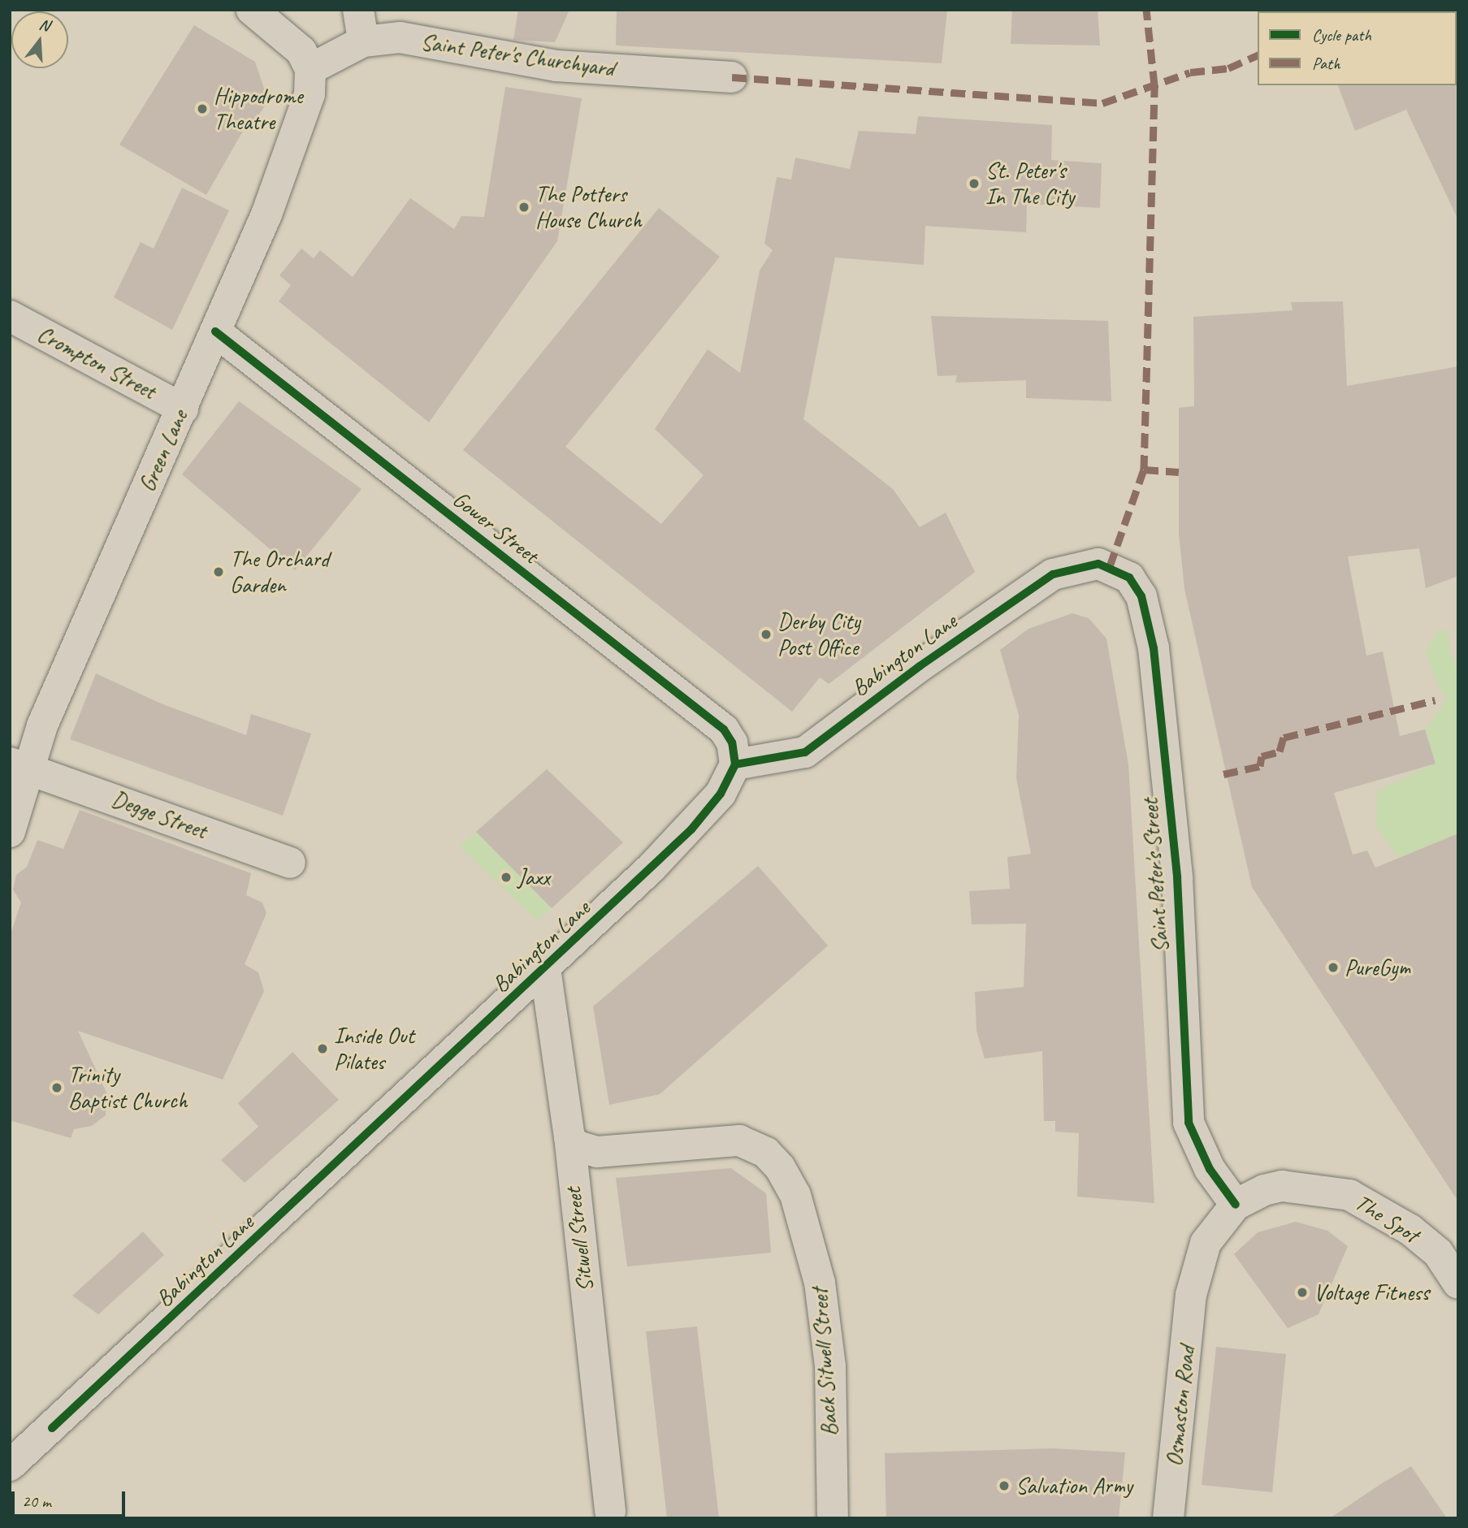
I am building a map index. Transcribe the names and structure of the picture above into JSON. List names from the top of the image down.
{
  "streets": {
    "street": [
      "Saint Peter's Churchyard",
      "Crompton Street",
      "Green Lane",
      "Gower Street",
      "Babington Lane",
      "Degge Street",
      "Saint Peter's Street",
      "The Spot",
      "Sitwell Street",
      "Back Sitwell Street",
      "Osmaston Road"
    ]
  },
  "crossings": [
    ["Saint Peter's Churchyard", "Green Lane"],
    ["Crompton Street", "Green Lane"],
    ["Green Lane", "Gower Street"],
    ["Green Lane", "Degge Street"],
    ["Gower Street", "Babington Lane"],
    ["Babington Lane", "Saint Peter's Street"],
    ["Babington Lane", "Sitwell Street"],
    ["Saint Peter's Street", "The Spot"],
    ["The Spot", "Osmaston Road"],
    ["Sitwell Street", "Back Sitwell Street"]
  ],
  "places": [
    "Hippodrome Theatre",
    "St. Peter's In The City",
    "The Potters House Church",
    "The Orchard Garden",
    "Derby City Post Office",
    "Jaxx",
    "PureGym",
    "Inside Out Pilates",
    "Trinity Baptist Church",
    "Voltage Fitness",
    "Salvation Army"
  ],
  "legend": ["Cycle path", "Path"],
  "scale_bar": "20 m",
  "north": "top"
}
